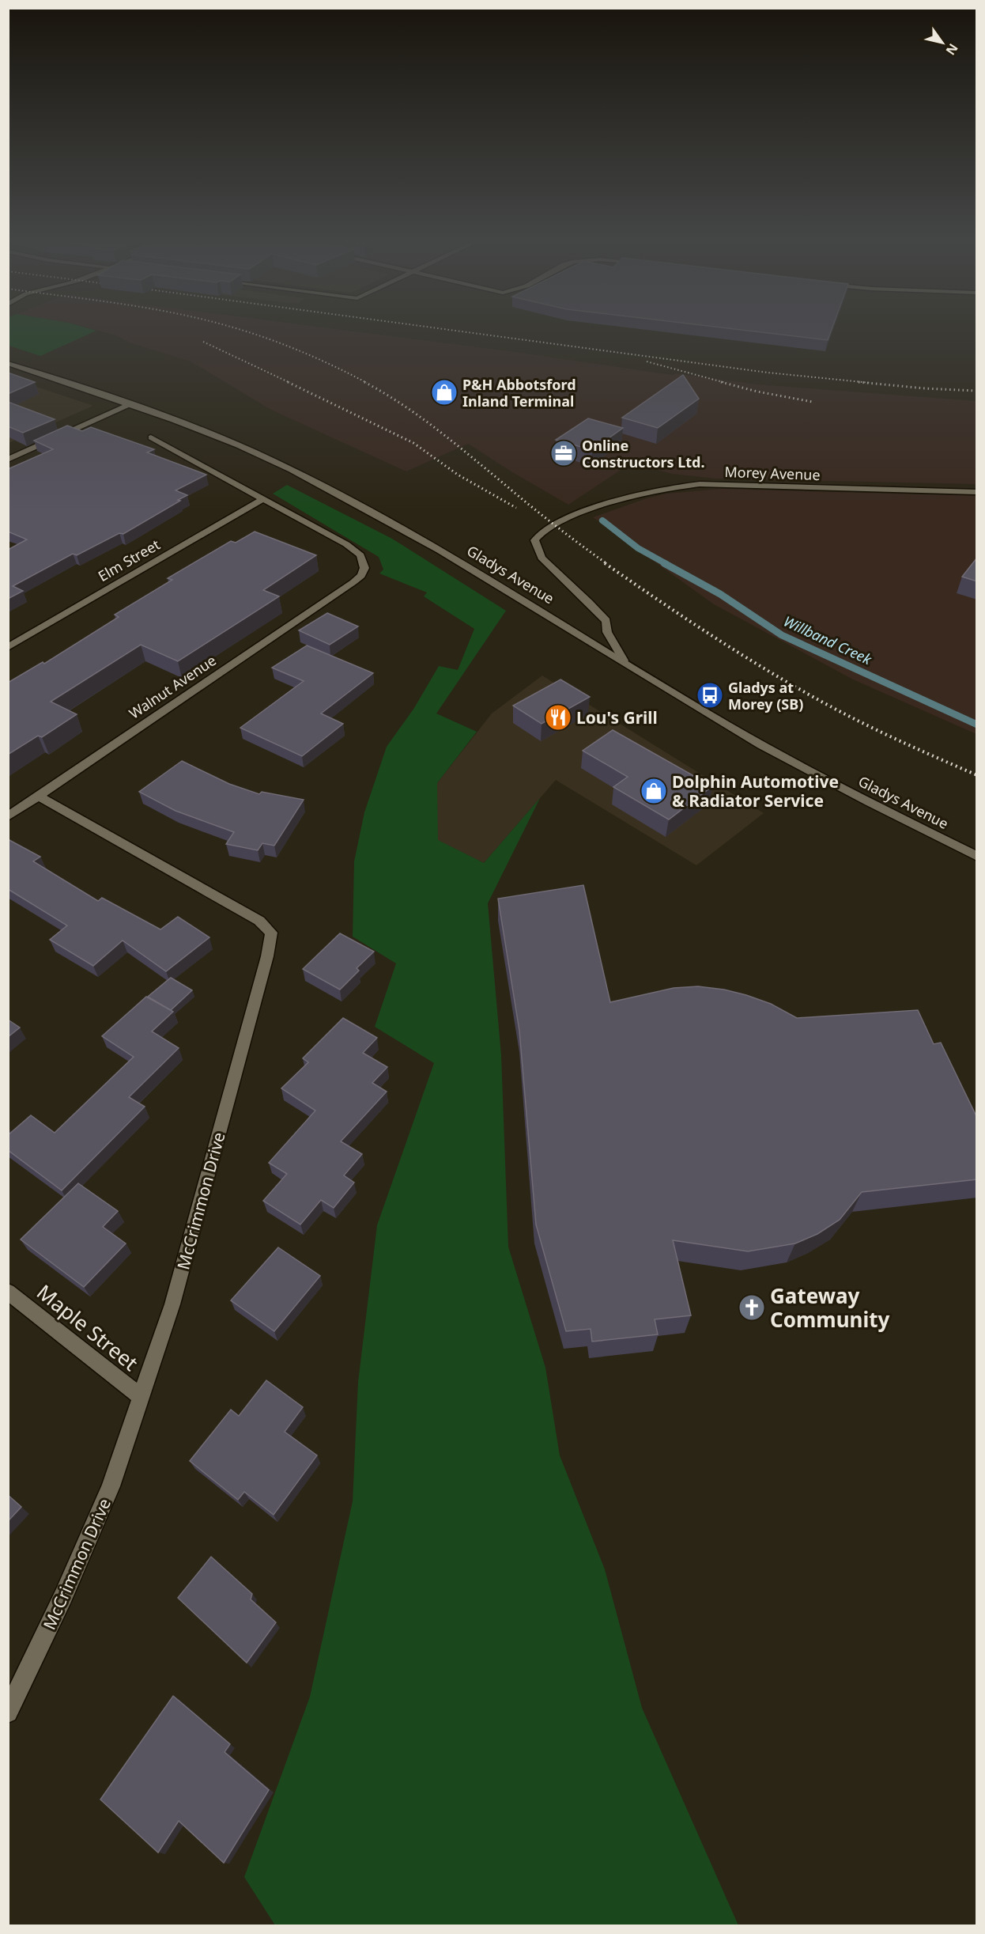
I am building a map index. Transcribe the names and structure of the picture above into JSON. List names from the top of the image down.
{
  "streets": {
    "street": [
      "Morey Avenue",
      "Elm Street",
      "Gladys Avenue",
      "Walnut Avenue",
      "McCrimmon Drive",
      "Maple Street"
    ]
  },
  "crossings": [
    ["Morey Avenue", "Gladys Avenue"],
    ["Elm Street", "Walnut Avenue"],
    ["Walnut Avenue", "McCrimmon Drive"],
    ["McCrimmon Drive", "Maple Street"]
  ],
  "water": ["Willband Creek"],
  "places": {
    "shop": ["P&H Abbotsford Inland Terminal", "Dolphin Automotive & Radiator Service"],
    "office": ["Online Constructors Ltd."],
    "bus stop": ["Gladys at Morey (SB)"],
    "restaurant": ["Lou's Grill"],
    "church": ["Gateway Community"]
  },
  "north": "bottom right"
}
